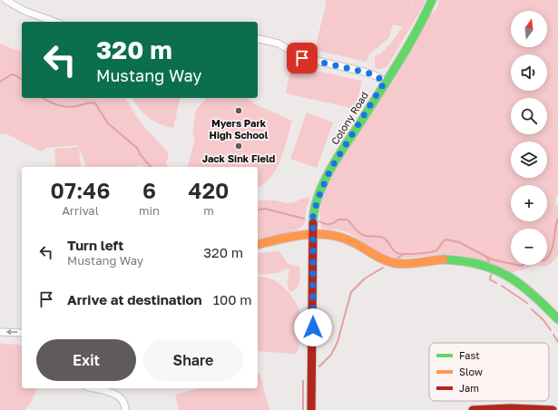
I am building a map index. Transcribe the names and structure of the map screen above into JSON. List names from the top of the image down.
{
  "streets": {
    "street": ["Colony Road"]
  },
  "places": ["Myers Park High School", "Jack Sink Field"],
  "legend": ["Fast", "Slow", "Jam"],
  "north": "top",
  "page": {
    "map_buttons": ["+", "−"],
    "turn": ["320 m", "Mustang Way"],
    "eta": [
      "07:46",
      "Arrival",
      "6",
      "min",
      "420",
      "m"
    ],
    "list": [
      {
        "name": "Turn left",
        "note": "Mustang Way",
        "value": "320 m"
      },
      {
        "name": "Arrive at destination",
        "value": "100 m"
      }
    ],
    "buttons": ["Exit", "Share"]
  }
}
